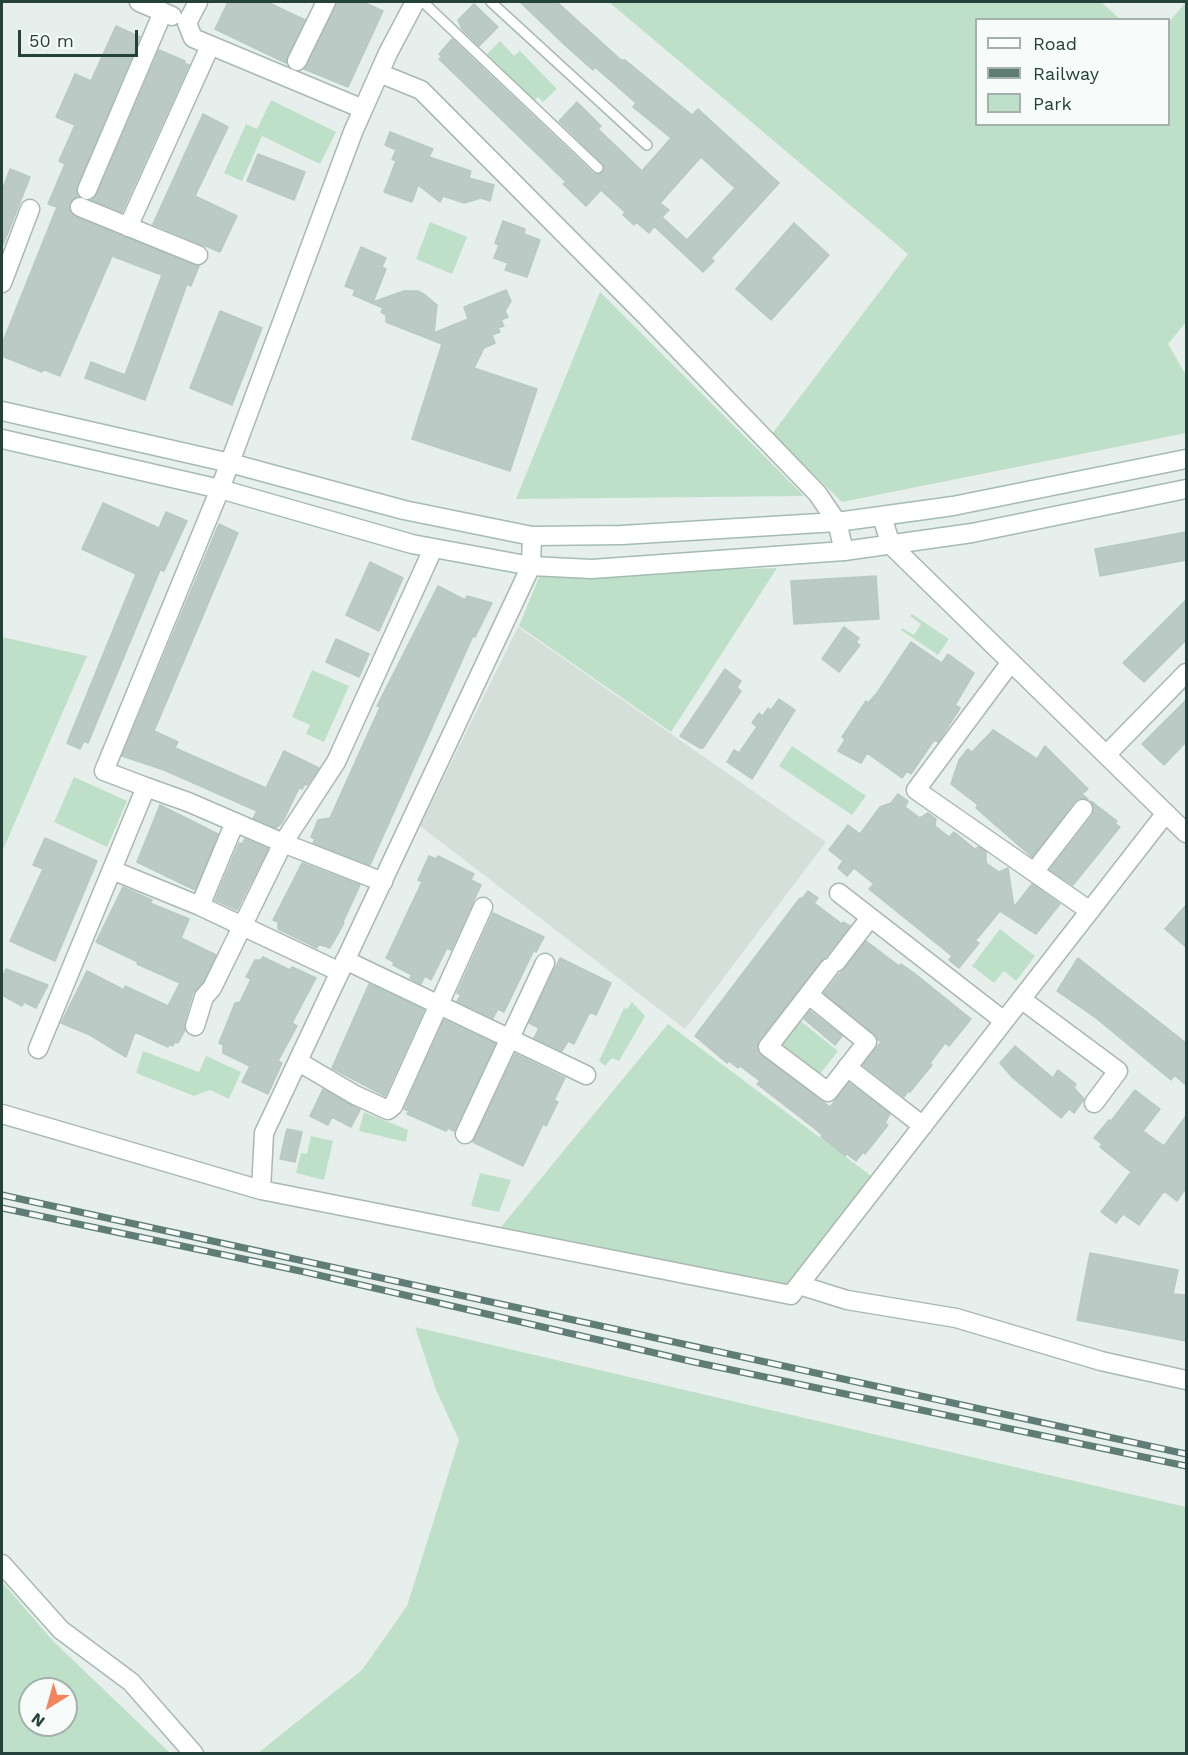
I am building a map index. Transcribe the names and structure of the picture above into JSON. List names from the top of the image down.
{
  "legend": ["Road", "Railway", "Park"],
  "scale_bar": "50 m",
  "north": "bottom left"
}
